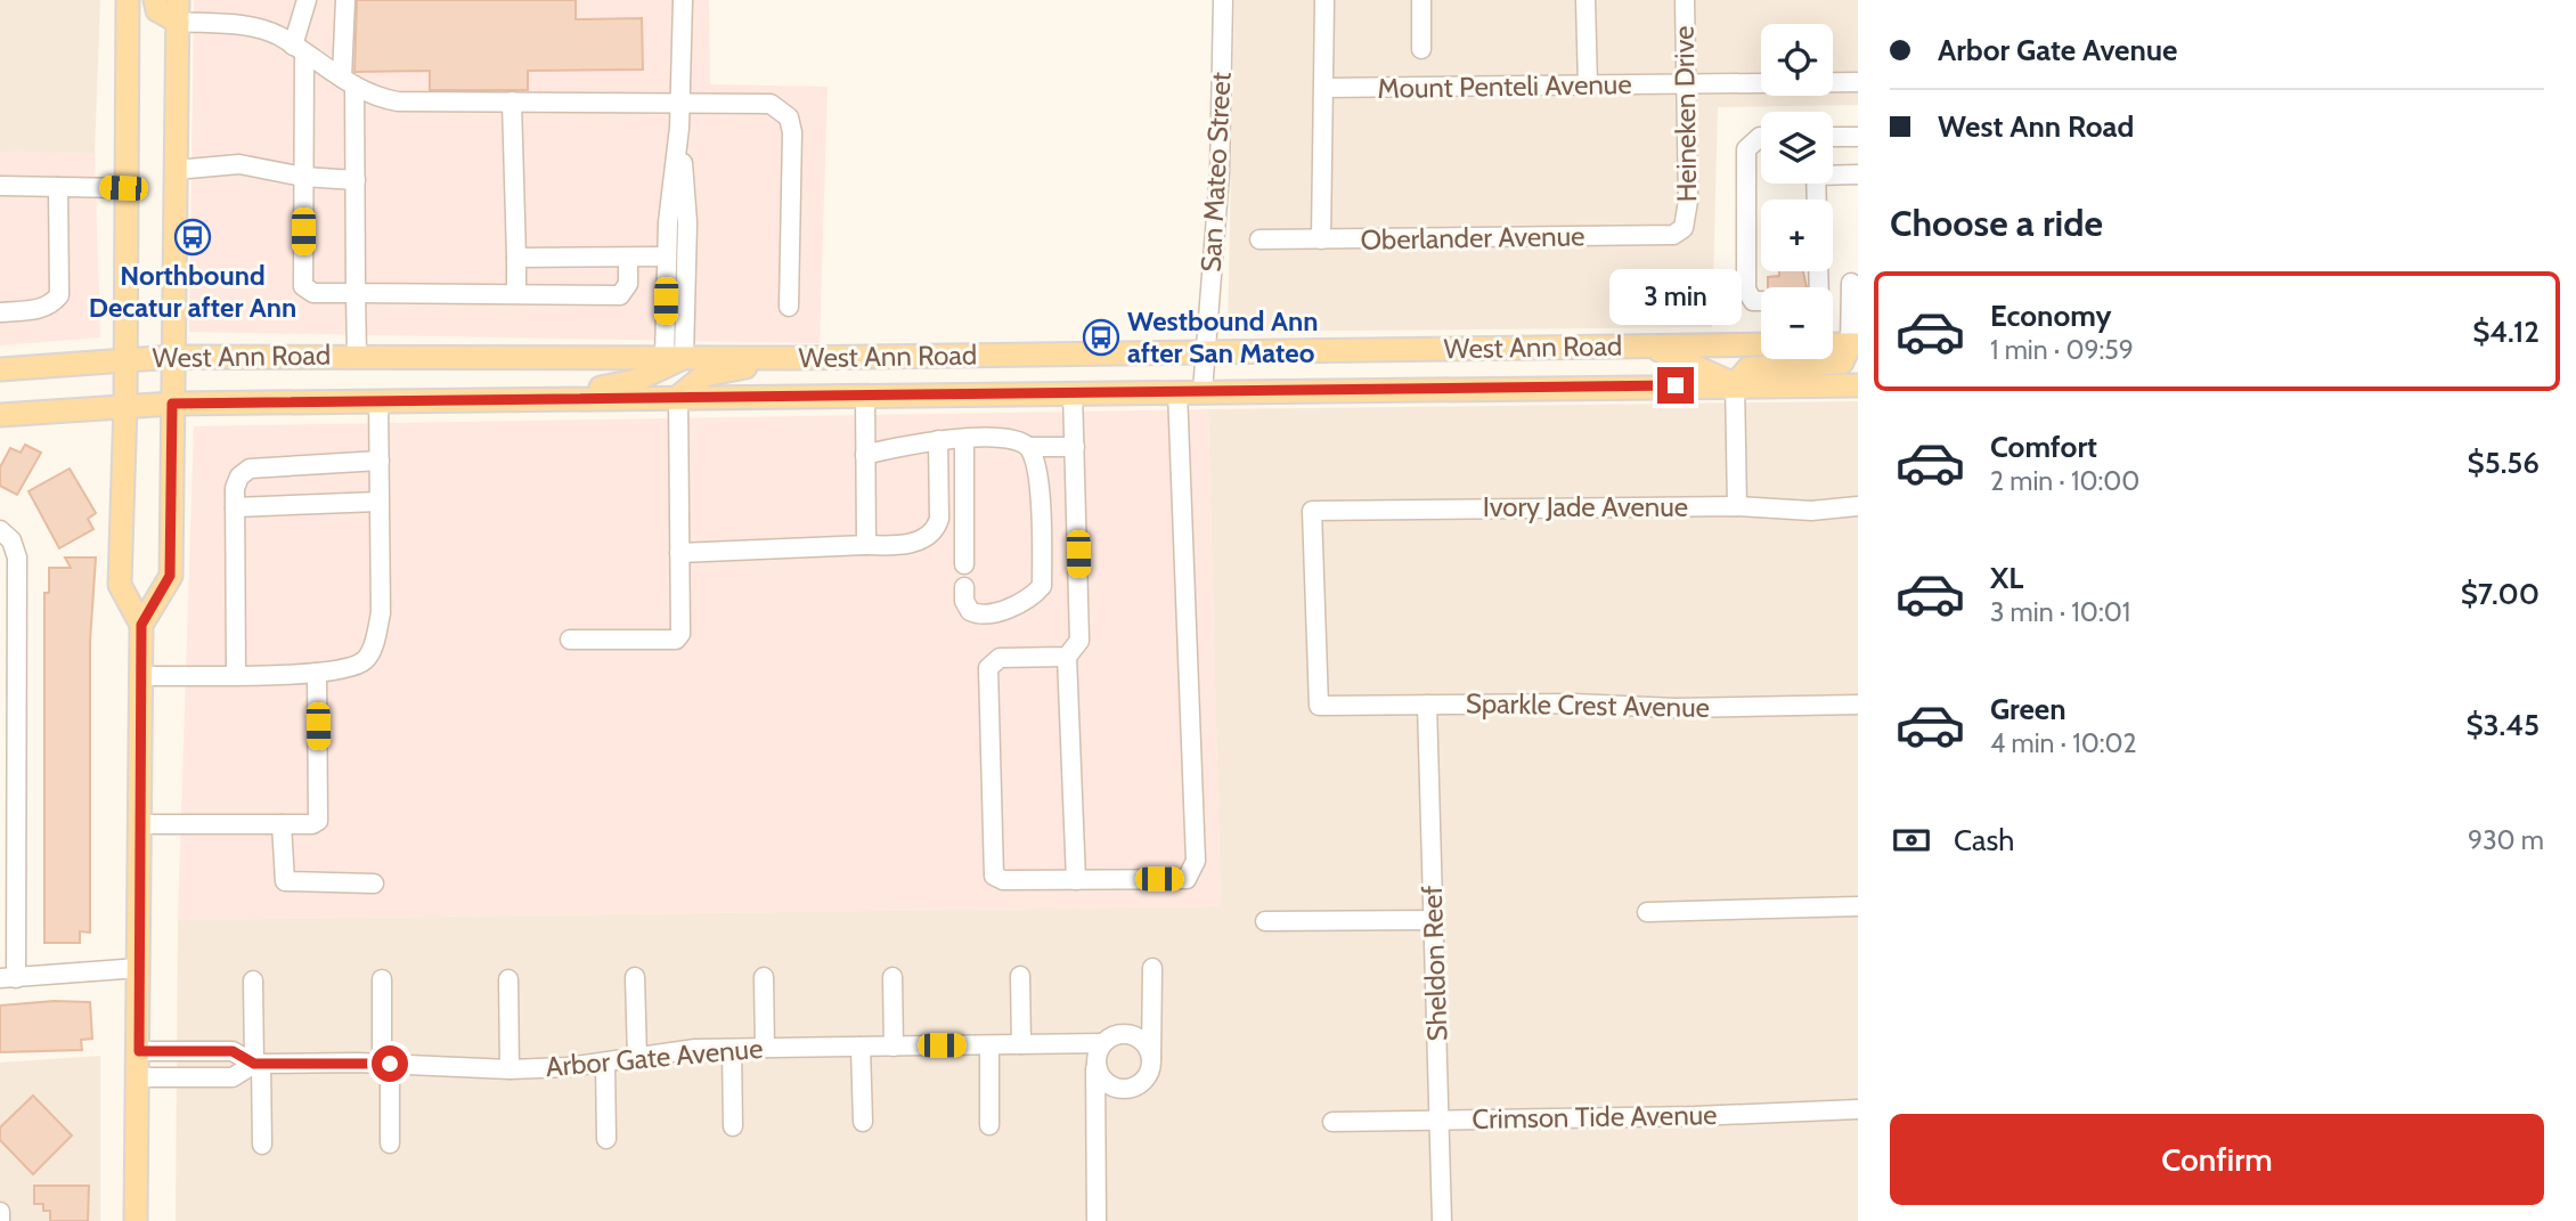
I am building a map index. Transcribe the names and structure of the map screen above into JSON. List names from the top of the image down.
{
  "streets": {
    "main road": ["West Ann Road"],
    "street": [
      "Mount Penteli Avenue",
      "Heineken Drive",
      "San Mateo Street",
      "Oberlander Avenue",
      "Ivory Jade Avenue",
      "Sparkle Crest Avenue",
      "Sheldon Reef",
      "Arbor Gate Avenue",
      "Crimson Tide Avenue"
    ]
  },
  "crossings": [
    ["Mount Penteli Avenue", "Heineken Drive"],
    ["Heineken Drive", "Oberlander Avenue"],
    ["San Mateo Street", "West Ann Road"],
    ["Ivory Jade Avenue", "Sparkle Crest Avenue"],
    ["Sparkle Crest Avenue", "Sheldon Reef"],
    ["Sheldon Reef", "Crimson Tide Avenue"]
  ],
  "places": {
    "bus stop": ["Northbound Decatur after Ann", "Westbound Ann after San Mateo"]
  },
  "page": {
    "banner": ["Arbor Gate Avenue", "West Ann Road"],
    "map_buttons": ["+", "−"],
    "heading": "Choose a ride",
    "bubble": "3 min",
    "list": [
      {
        "name": "Economy",
        "note": "1 min · 09:59",
        "value": "$4.12"
      },
      {
        "name": "Comfort",
        "note": "2 min · 10:00",
        "value": "$5.56"
      },
      {
        "name": "XL",
        "note": "3 min · 10:01",
        "value": "$7.00"
      },
      {
        "name": "Green",
        "note": "4 min · 10:02",
        "value": "$3.45"
      }
    ],
    "pay": ["Cash", "930 m"],
    "buttons": "Confirm"
  }
}
